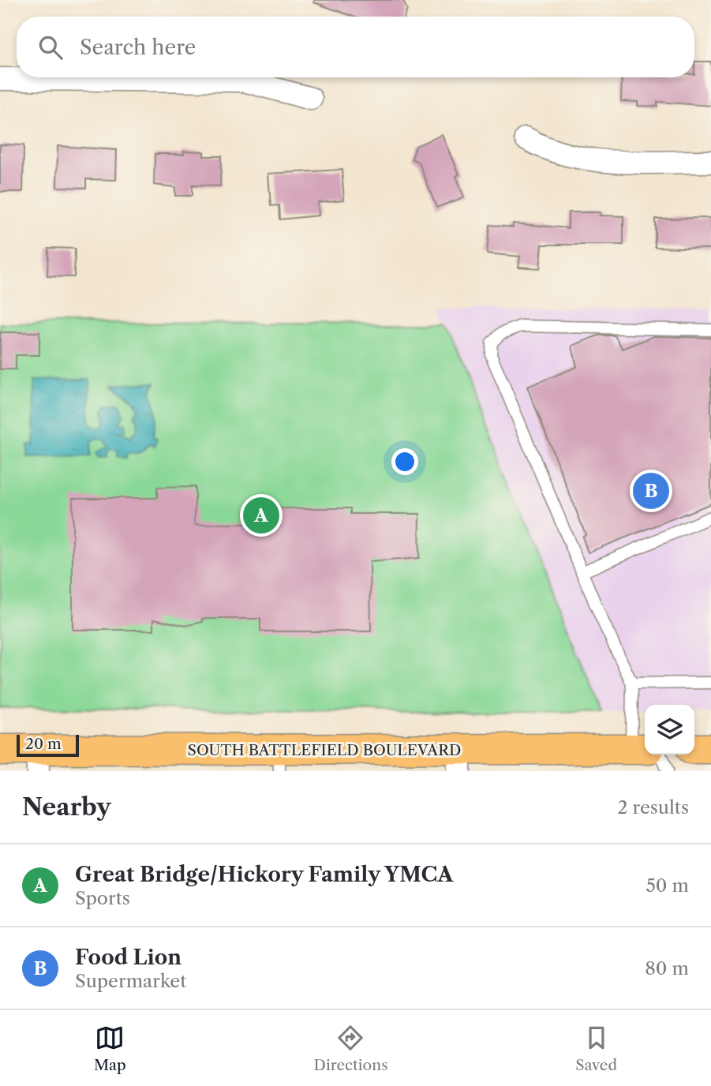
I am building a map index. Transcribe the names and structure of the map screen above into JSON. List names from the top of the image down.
{
  "streets": {
    "main road": ["SOUTH BATTLEFIELD BOULEVARD"]
  },
  "scale_bar": "20 m",
  "page": {
    "search": "Search here",
    "pins": ["B", "A"],
    "scale": "20 m",
    "heading": ["Nearby", "2 results"],
    "list": [
      {
        "mark": "A",
        "name": "Great Bridge/Hickory Family YMCA",
        "note": "Sports",
        "value": "50 m"
      },
      {
        "mark": "B",
        "name": "Food Lion",
        "note": "Supermarket",
        "value": "80 m"
      }
    ],
    "nav": ["Map", "Directions", "Saved"]
  }
}
